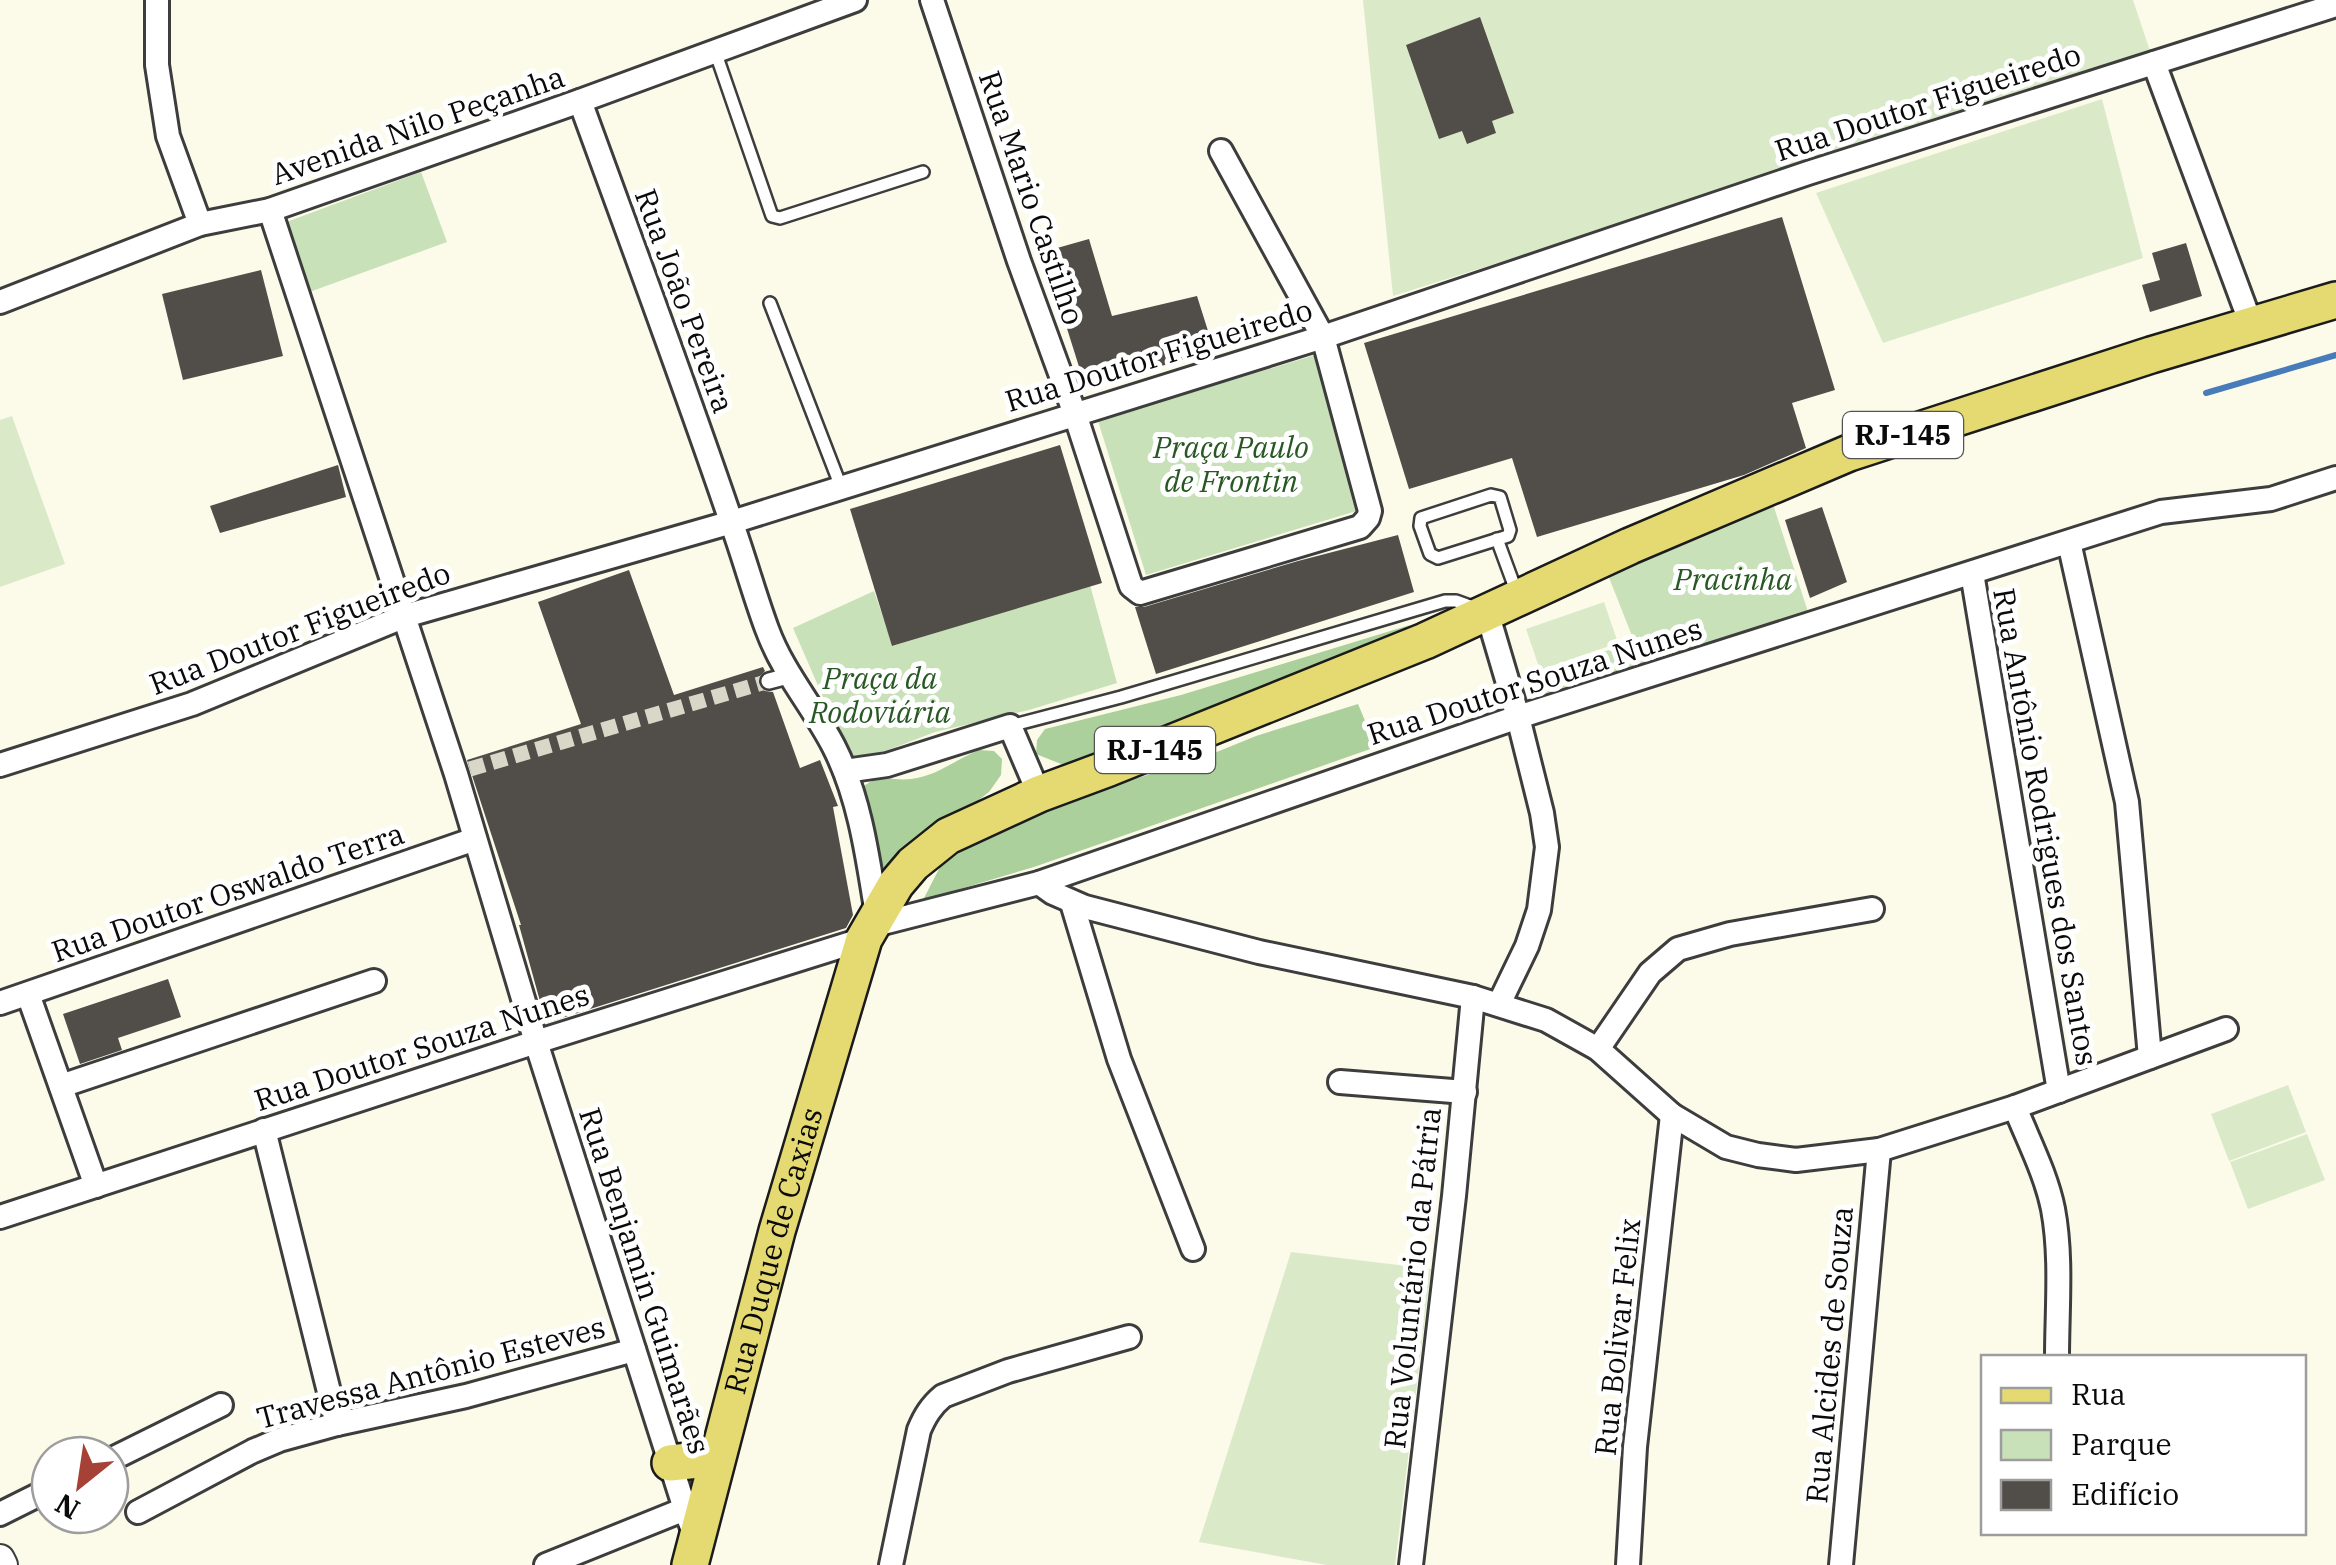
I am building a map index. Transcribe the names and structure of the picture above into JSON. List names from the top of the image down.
{
  "streets": {
    "main road": ["RJ-145", "Rua Duque de Caxias"],
    "street": [
      "Rua Doutor Figueiredo",
      "Avenida Nilo Peçanha",
      "Rua Mario Castilho",
      "Rua João Pereira",
      "Rua Doutor Souza Nunes",
      "Rua Antônio Rodrigues dos Santos",
      "Rua Doutor Oswaldo Terra",
      "Rua Voluntário da Pátria",
      "Rua Benjamin Guimarães",
      "Rua Bolivar Felix",
      "Rua Alcides de Souza",
      "Travessa Antônio Esteves"
    ]
  },
  "crossings": [
    ["Rua Doutor Figueiredo", "Rua Mario Castilho"],
    ["Rua Doutor Figueiredo", "Rua João Pereira"],
    ["Rua Doutor Figueiredo", "Rua Benjamin Guimarães"],
    ["Avenida Nilo Peçanha", "Rua João Pereira"],
    ["Avenida Nilo Peçanha", "Rua Benjamin Guimarães"],
    ["Rua João Pereira", "RJ-145"],
    ["Rua João Pereira", "Rua Doutor Souza Nunes"],
    ["Rua João Pereira", "Rua Duque de Caxias"],
    ["RJ-145", "Rua Doutor Souza Nunes"],
    ["RJ-145", "Rua Duque de Caxias"],
    ["Rua Doutor Souza Nunes", "Rua Antônio Rodrigues dos Santos"],
    ["Rua Doutor Souza Nunes", "Rua Duque de Caxias"],
    ["Rua Doutor Souza Nunes", "Rua Benjamin Guimarães"],
    ["Rua Doutor Oswaldo Terra", "Rua Benjamin Guimarães"],
    ["Rua Duque de Caxias", "Rua Benjamin Guimarães"],
    ["Rua Benjamin Guimarães", "Travessa Antônio Esteves"]
  ],
  "parks": ["Praça Paulo de Frontin", "Pracinha", "Praça da Rodoviária"],
  "legend": ["Rua", "Parque", "Edifício"],
  "north": "bottom left"
}
